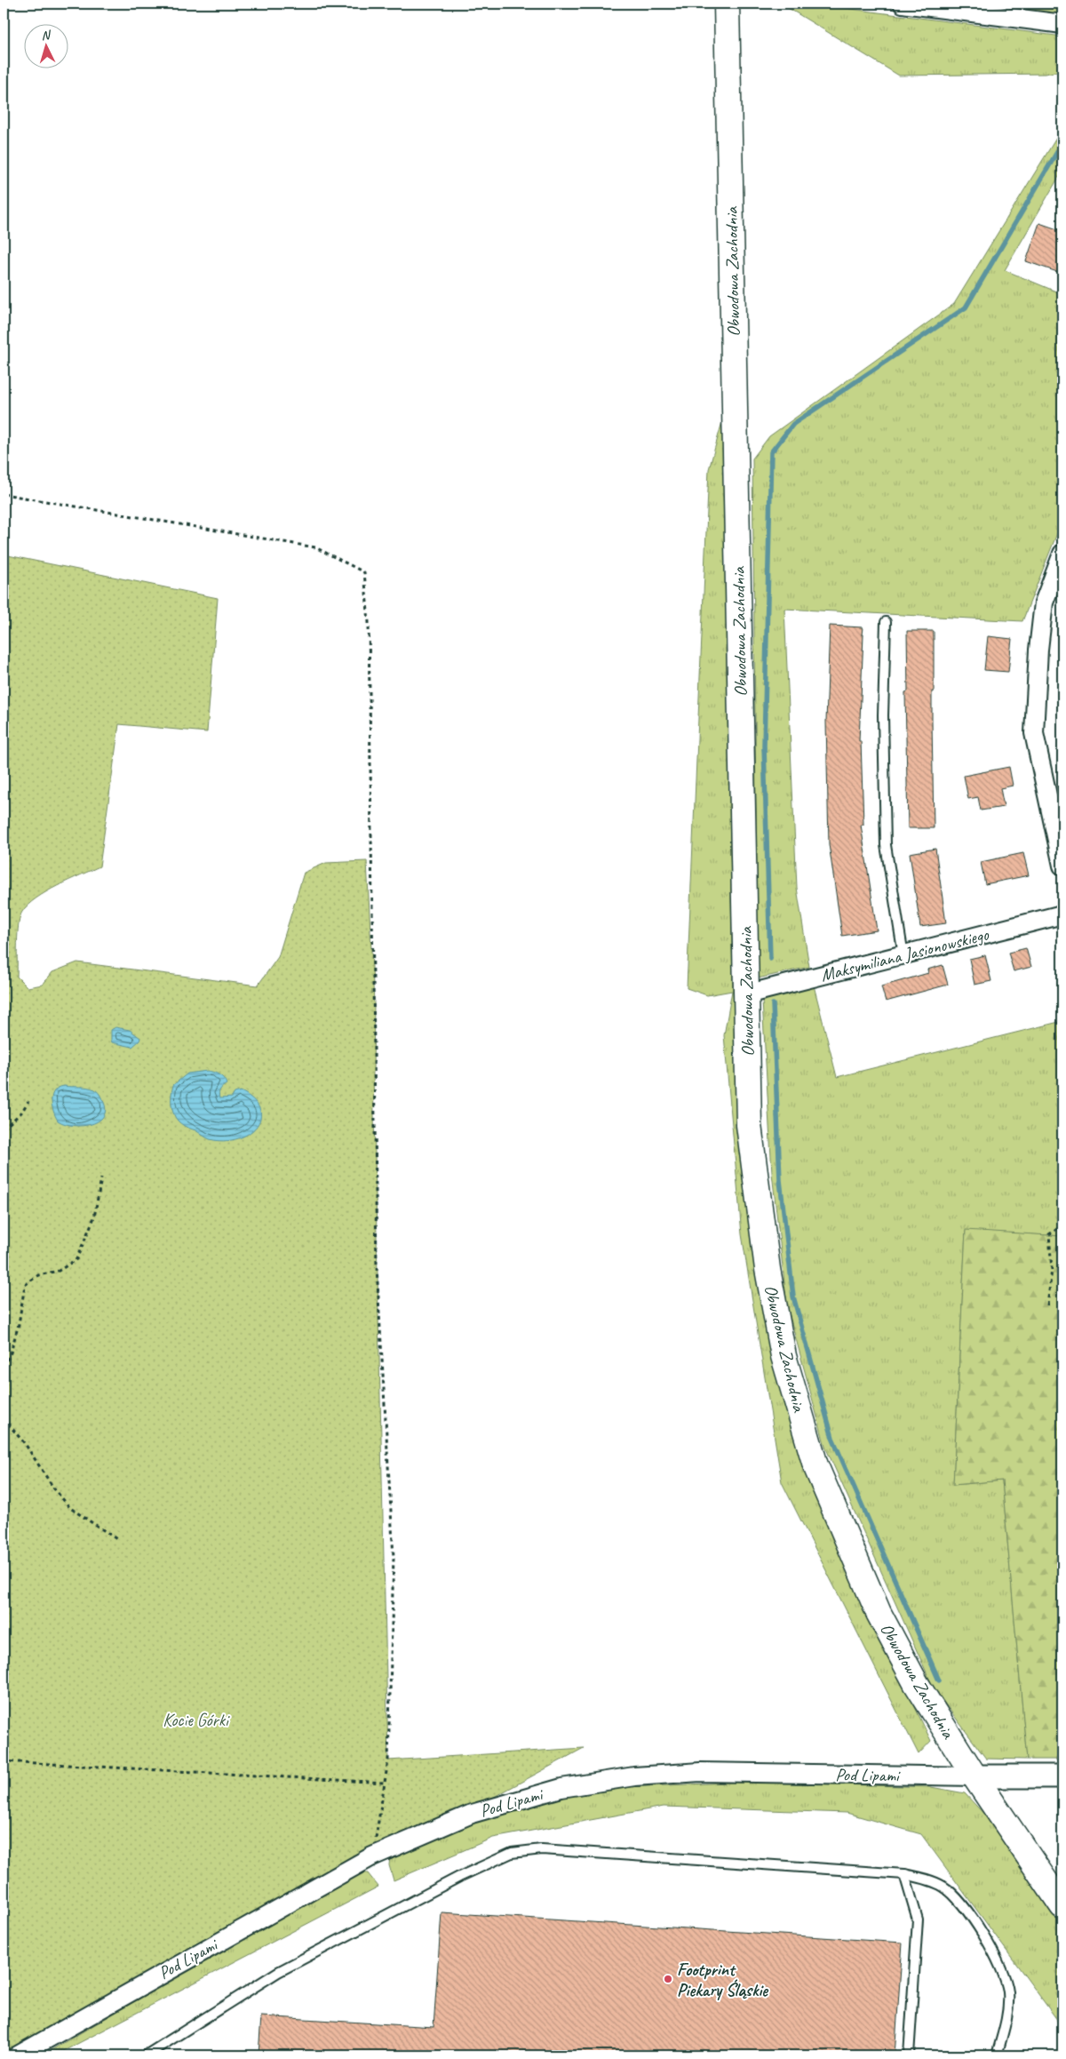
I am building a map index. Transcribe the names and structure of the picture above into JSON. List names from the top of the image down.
{
  "streets": {
    "main road": ["Obwodowa Zachodnia"],
    "street": ["Maksymiliana Jasionowskiego", "Pod Lipami"]
  },
  "crossings": [
    ["Obwodowa Zachodnia", "Maksymiliana Jasionowskiego"],
    ["Obwodowa Zachodnia", "Pod Lipami"]
  ],
  "parks": ["Kocie Górki"],
  "places": ["Footprint Piekary Śląskie"],
  "north": "top"
}
